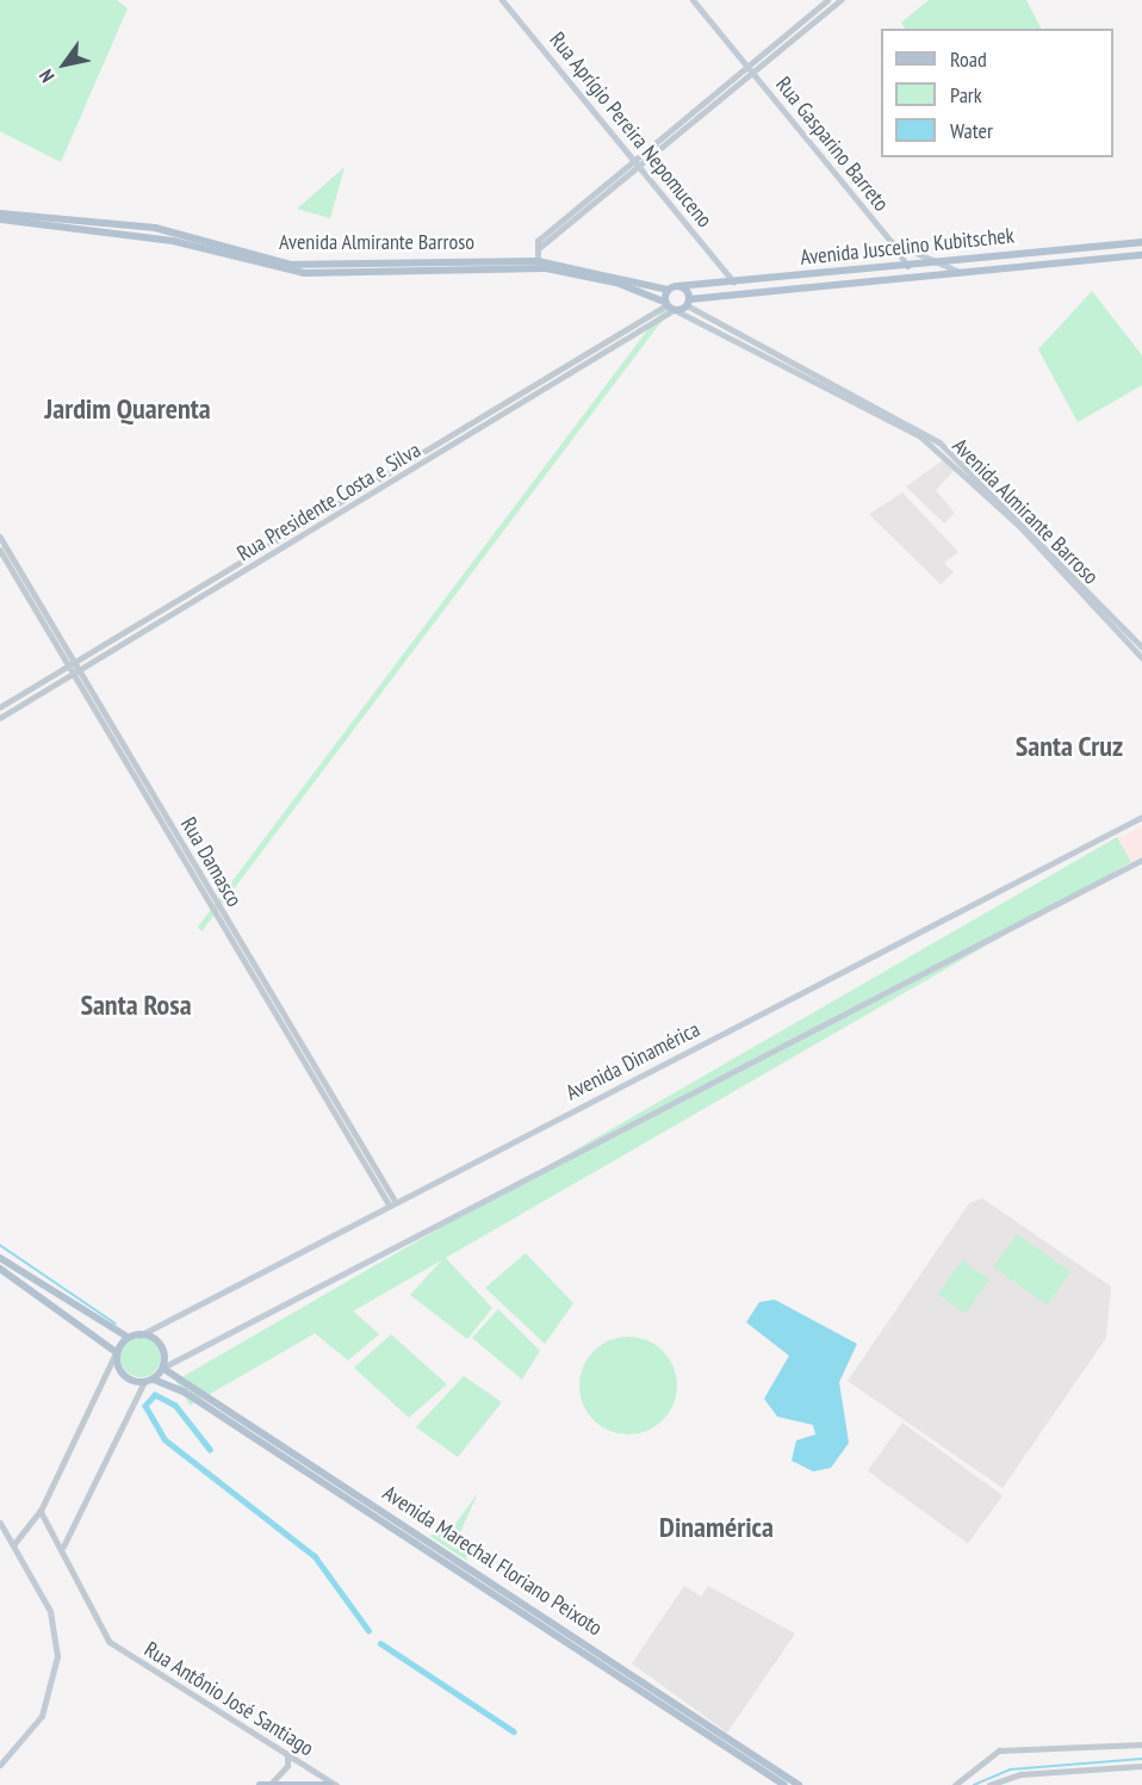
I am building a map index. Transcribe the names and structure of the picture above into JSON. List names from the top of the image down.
{
  "streets": {
    "main road": [
      "Rua Aprígio Pereira Nepomuceno",
      "Rua Gasparino Barreto",
      "Avenida Almirante Barroso",
      "Avenida Juscelino Kubitschek",
      "Avenida Dinamérica",
      "Avenida Marechal Floriano Peixoto"
    ],
    "street": ["Rua Presidente Costa e Silva", "Rua Damasco", "Rua Antônio José Santiago"]
  },
  "crossings": [
    ["Rua Aprígio Pereira Nepomuceno", "Avenida Juscelino Kubitschek"],
    ["Rua Gasparino Barreto", "Avenida Juscelino Kubitschek"],
    ["Avenida Almirante Barroso", "Avenida Juscelino Kubitschek"],
    ["Avenida Almirante Barroso", "Rua Presidente Costa e Silva"],
    ["Rua Presidente Costa e Silva", "Rua Damasco"],
    ["Rua Damasco", "Avenida Dinamérica"],
    ["Avenida Dinamérica", "Avenida Marechal Floriano Peixoto"]
  ],
  "districts": [
    "Jardim Quarenta",
    "Santa Cruz",
    "Santa Rosa",
    "Dinamérica"
  ],
  "legend": ["Road", "Park", "Water"],
  "north": "bottom left"
}
